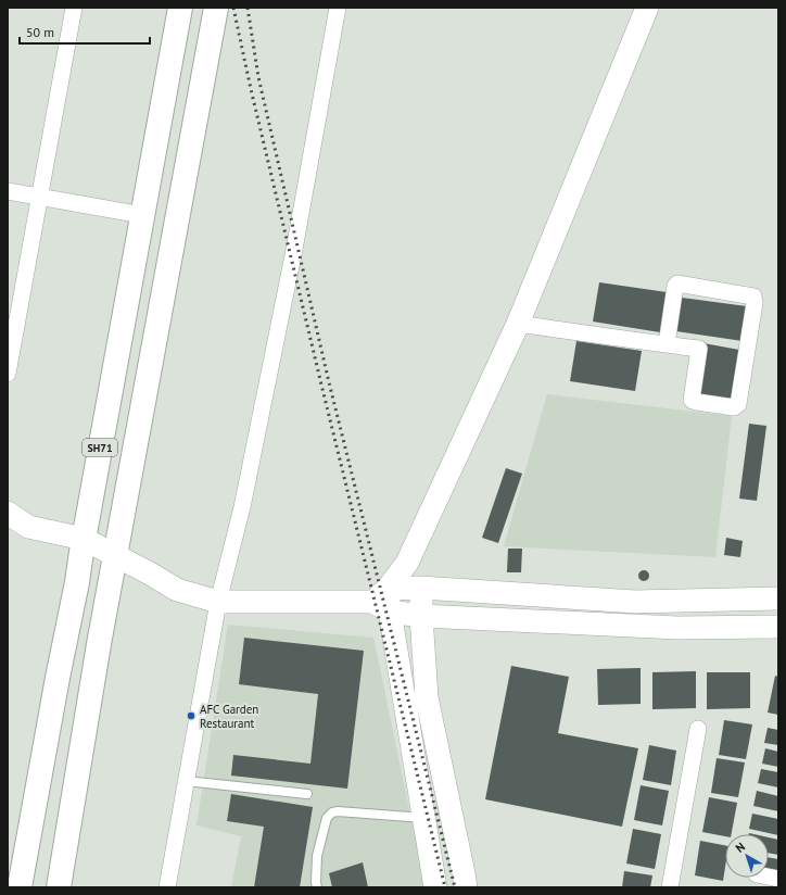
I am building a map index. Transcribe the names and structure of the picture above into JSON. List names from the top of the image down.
{
  "streets": {
    "main road": ["SH71"]
  },
  "places": ["AFC Garden Restaurant"],
  "scale_bar": "50 m",
  "north": "top left"
}
